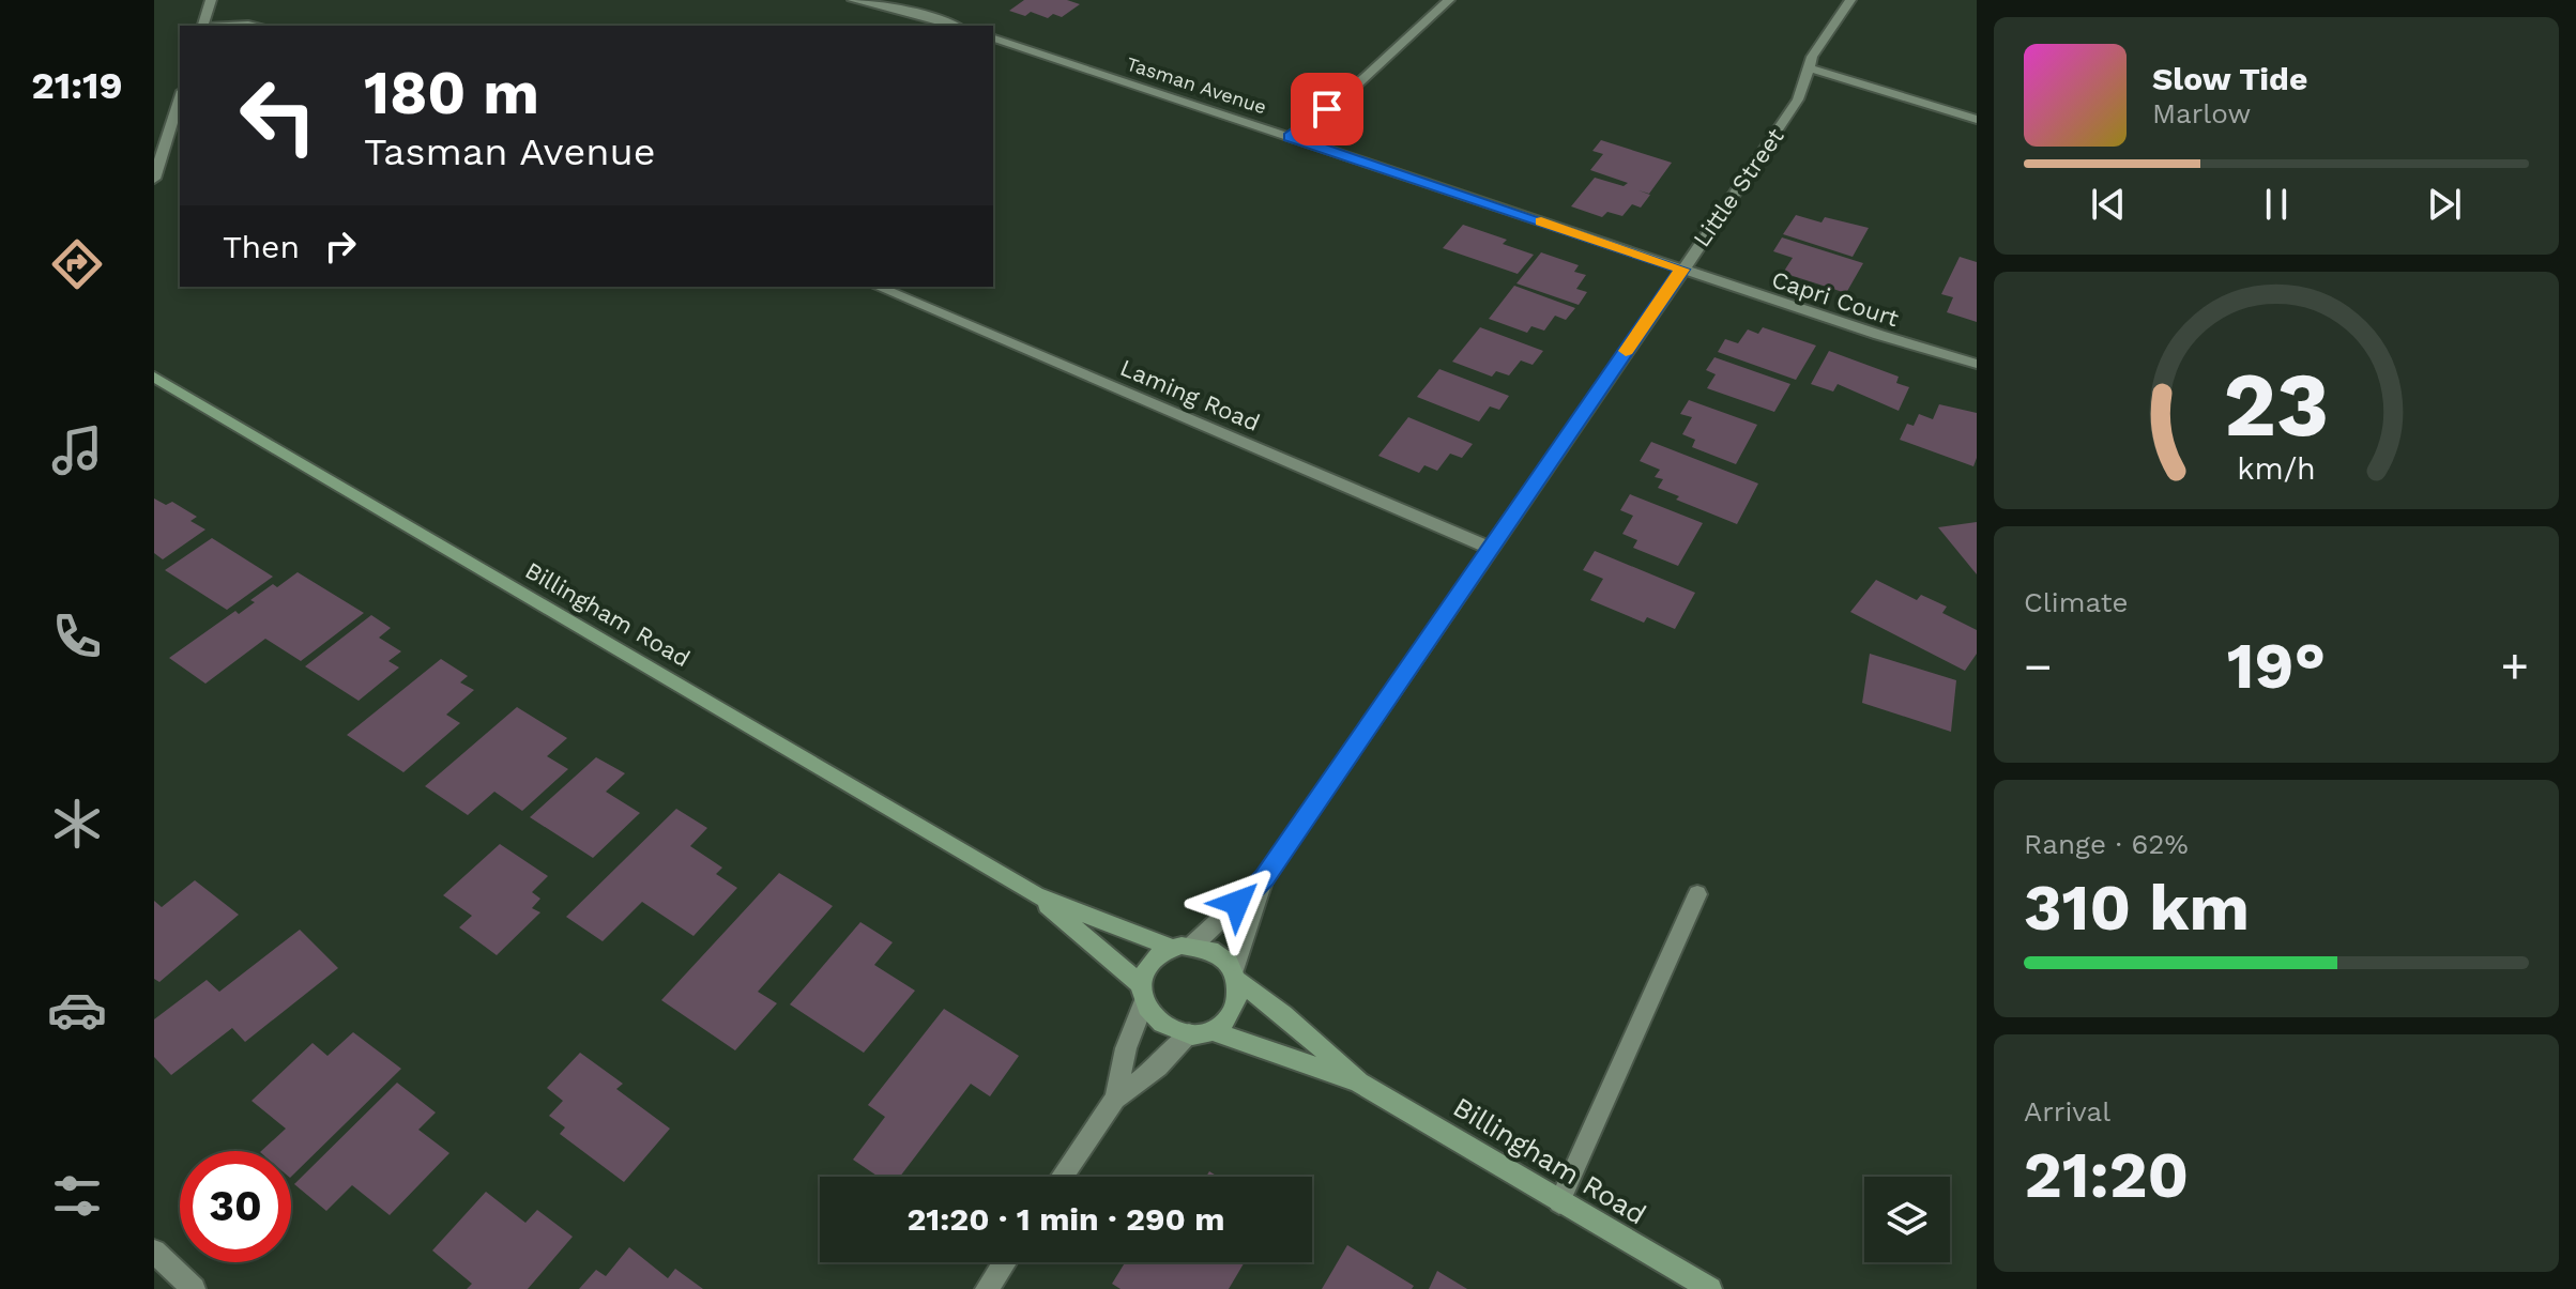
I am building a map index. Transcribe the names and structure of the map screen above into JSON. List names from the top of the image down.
{
  "streets": {
    "street": [
      "Tasman Avenue",
      "Little Street",
      "Capri Court",
      "Laming Road",
      "Billingham Road"
    ]
  },
  "crossings": [
    ["Tasman Avenue", "Little Street"],
    ["Tasman Avenue", "Capri Court"],
    ["Little Street", "Capri Court"],
    ["Little Street", "Laming Road"],
    ["Little Street", "Billingham Road"]
  ],
  "page": {
    "tabs": "21:19",
    "turn": ["180 m", "Tasman Avenue"],
    "song": ["Slow Tide", "Marlow"],
    "then": "Then",
    "tile": [
      "Climate",
      ["Range · 62%", "310 km"],
      ["Arrival", "21:20"]
    ],
    "heat": ["−", "19°", "+"],
    "limit": "30",
    "trip": "21:20 · 1 min · 290 m",
    "gauge": ["23", "km/h"]
  }
}
